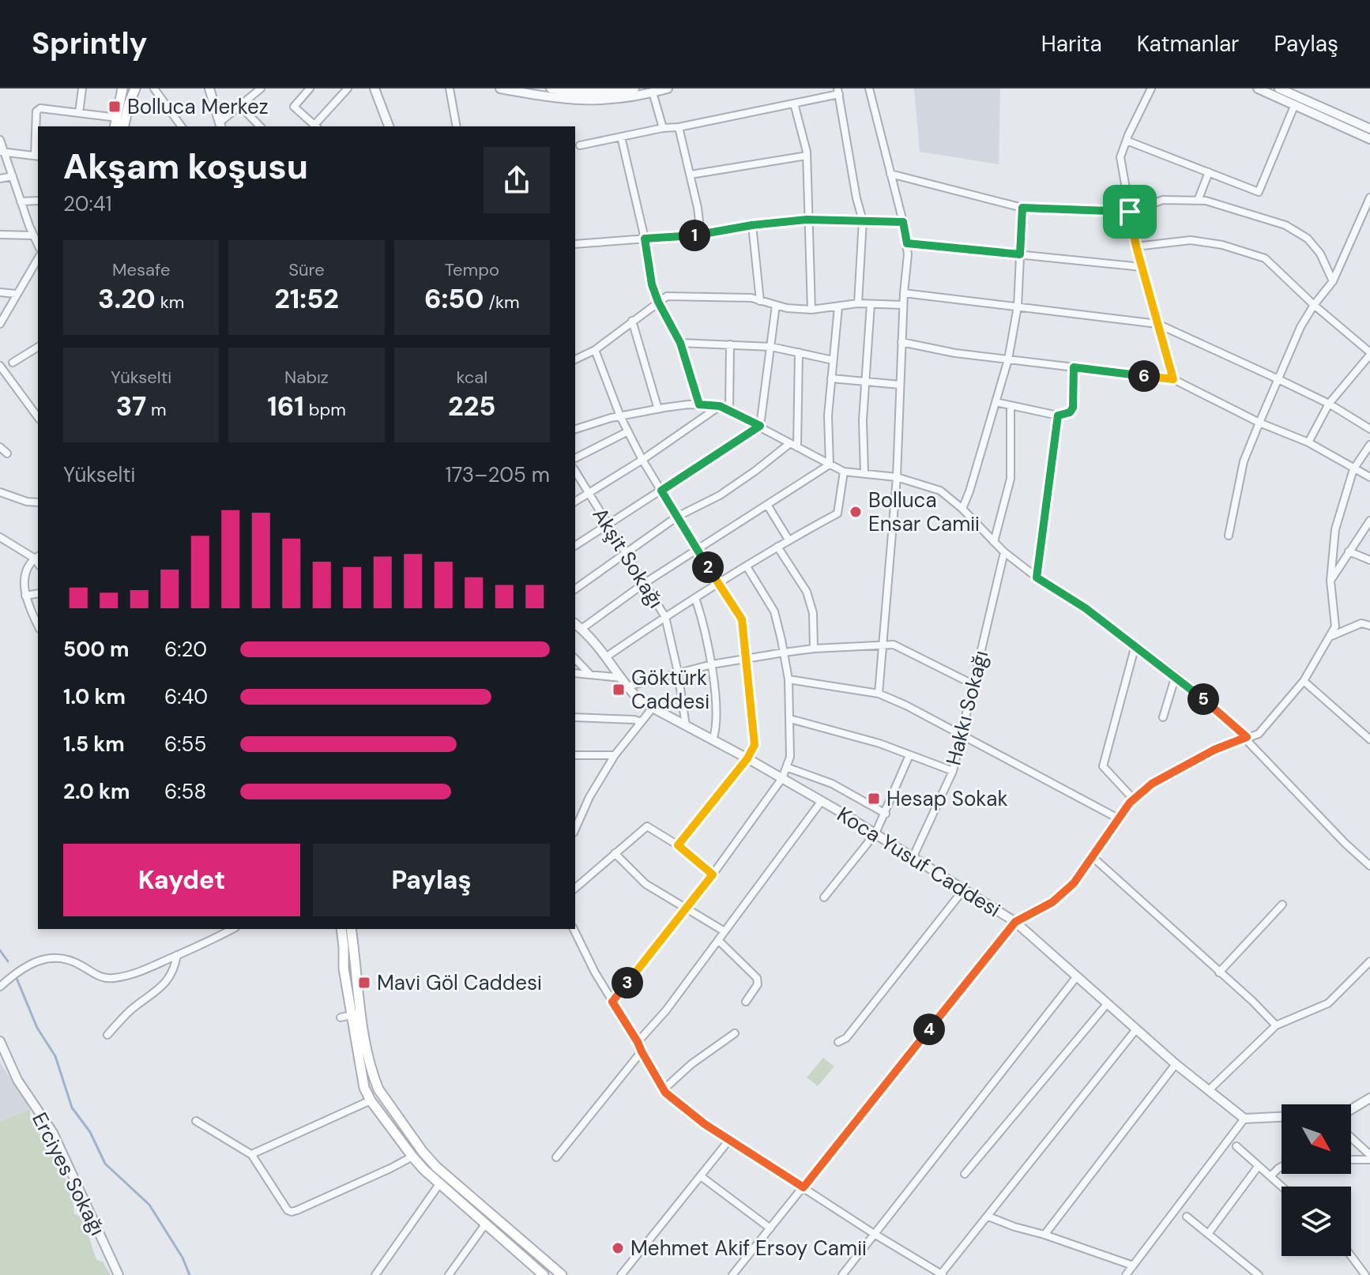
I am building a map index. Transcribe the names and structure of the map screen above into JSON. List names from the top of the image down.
{
  "streets": {
    "street": [
      "Akşit Sokağı",
      "Hakkı Sokağı",
      "Koca Yusuf Caddesi",
      "Erciyes Sokağı"
    ]
  },
  "crossings": [
    ["Akşit Sokağı", "Koca Yusuf Caddesi"],
    ["Hakkı Sokağı", "Koca Yusuf Caddesi"]
  ],
  "places": {
    "transit": [
      "Bolluca Merkez",
      "Göktürk Caddesi",
      "Hesap Sokak",
      "Mavi Göl Caddesi"
    ],
    "other": ["Bolluca Ensar Camii", "Mehmet Akif Ersoy Camii"]
  },
  "north": "bottom right",
  "page": {
    "header": "Sprintly",
    "nav": ["Harita", "Katmanlar", "Paylaş"],
    "heading": ["Akşam koşusu", "20:41"],
    "pins": [
      "1",
      "6",
      "2",
      "5",
      "3",
      "4"
    ],
    "stats": [
      ["Mesafe", "3.20 km"],
      ["Süre", "21:52"],
      ["Tempo", "6:50 /km"],
      ["Yükselti", "37 m"],
      ["Nabız", "161 bpm"],
      ["kcal", "225"]
    ],
    "chart": ["Yükselti", "173–205 m"],
    "list": [
      {
        "name": "500 m",
        "note": "6:20"
      },
      {
        "name": "1.0 km",
        "note": "6:40"
      },
      {
        "name": "1.5 km",
        "note": "6:55"
      },
      {
        "name": "2.0 km",
        "note": "6:58"
      }
    ],
    "buttons": ["Kaydet", "Paylaş"]
  }
}
